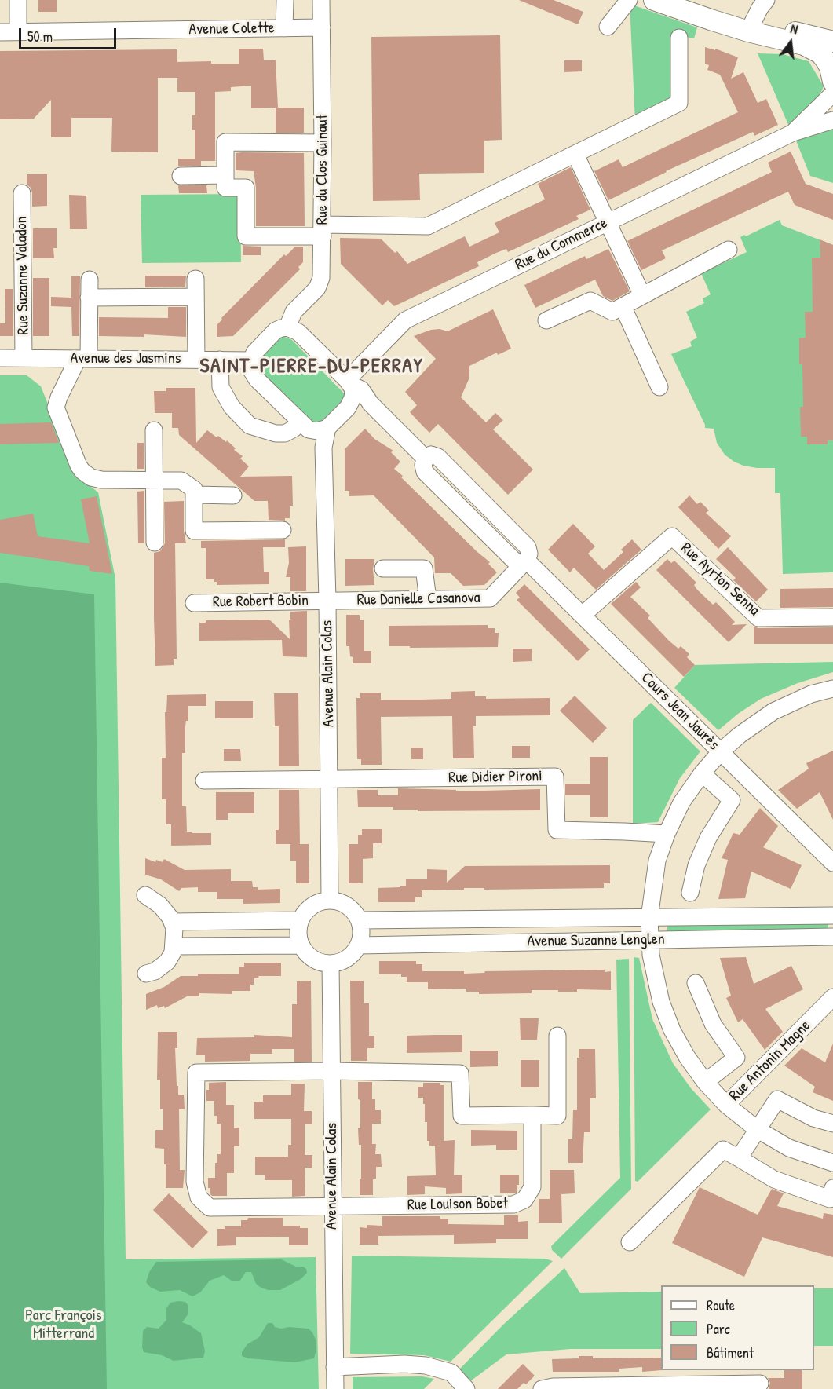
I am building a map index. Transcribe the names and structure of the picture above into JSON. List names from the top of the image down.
{
  "streets": {
    "street": [
      "Avenue Colette",
      "Rue du Clos Guinaut",
      "Rue du Commerce",
      "Rue Suzanne Valadon",
      "Avenue des Jasmins",
      "Rue Ayrton Senna",
      "Rue Danielle Casanova",
      "Rue Robert Bobin",
      "Avenue Alain Colas",
      "Cours Jean Jaurès",
      "Rue Didier Pironi",
      "Avenue Suzanne Lenglen",
      "Rue Antonin Magne",
      "Rue Louison Bobet"
    ]
  },
  "crossings": [
    ["Avenue Colette", "Rue du Clos Guinaut"],
    ["Rue du Clos Guinaut", "Cours Jean Jaurès"],
    ["Rue du Commerce", "Cours Jean Jaurès"],
    ["Rue Suzanne Valadon", "Avenue des Jasmins"],
    ["Rue Ayrton Senna", "Cours Jean Jaurès"],
    ["Rue Danielle Casanova", "Rue Robert Bobin"],
    ["Rue Danielle Casanova", "Avenue Alain Colas"],
    ["Rue Danielle Casanova", "Cours Jean Jaurès"],
    ["Rue Robert Bobin", "Avenue Alain Colas"],
    ["Avenue Alain Colas", "Rue Didier Pironi"],
    ["Avenue Alain Colas", "Avenue Suzanne Lenglen"],
    ["Avenue Alain Colas", "Rue Louison Bobet"]
  ],
  "districts": ["SAINT-PIERRE-DU-PERRAY"],
  "parks": ["Parc François Mitterrand"],
  "legend": ["Route", "Parc", "Bâtiment"],
  "scale_bar": "50 m",
  "north": "top"
}
